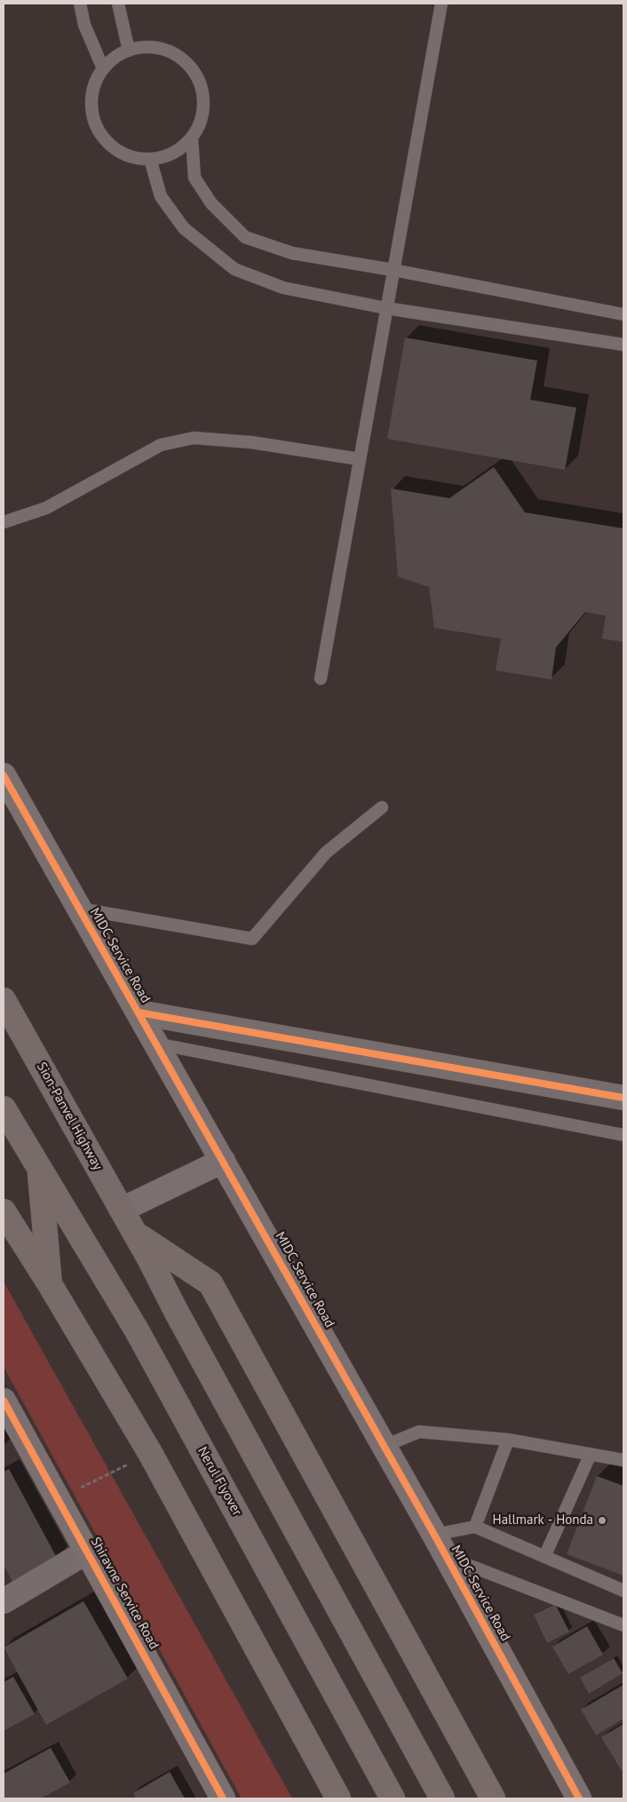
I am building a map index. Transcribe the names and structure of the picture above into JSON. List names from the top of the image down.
{
  "streets": {
    "highway": ["Sion-Panvel Highway", "Nerul Flyover"],
    "street": ["MIDC Service Road", "Shiravne Service Road"]
  },
  "places": ["Hallmark - Honda"]
}
